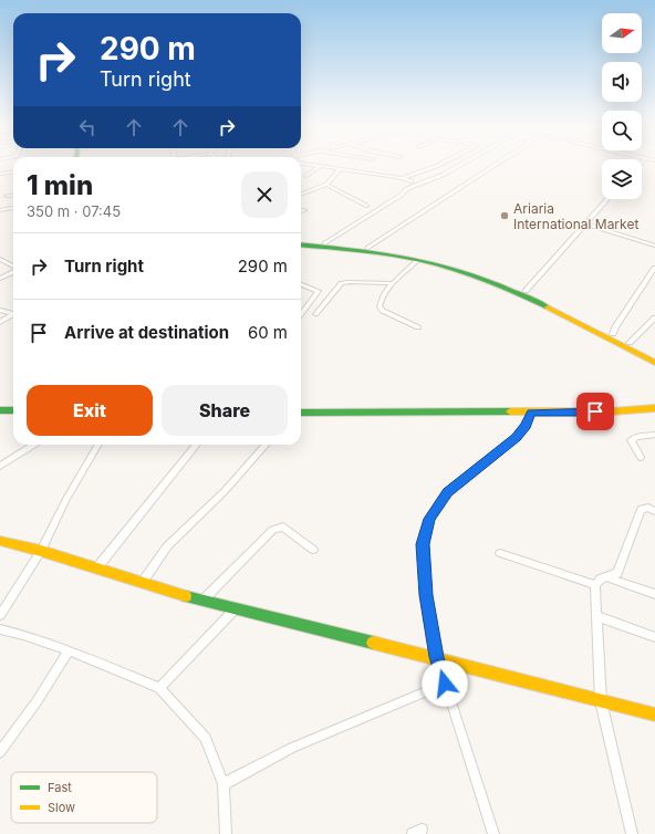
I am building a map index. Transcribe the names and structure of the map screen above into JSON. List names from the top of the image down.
{
  "places": ["Ariaria International Market"],
  "legend": ["Fast", "Slow"],
  "north": "right",
  "page": {
    "turn": ["290 m", "Turn right"],
    "heading": ["1 min", "350 m · 07:45"],
    "list": [
      {
        "name": "Turn right",
        "value": "290 m"
      },
      {
        "name": "Arrive at destination",
        "value": "60 m"
      }
    ],
    "buttons": ["Exit", "Share"]
  }
}
